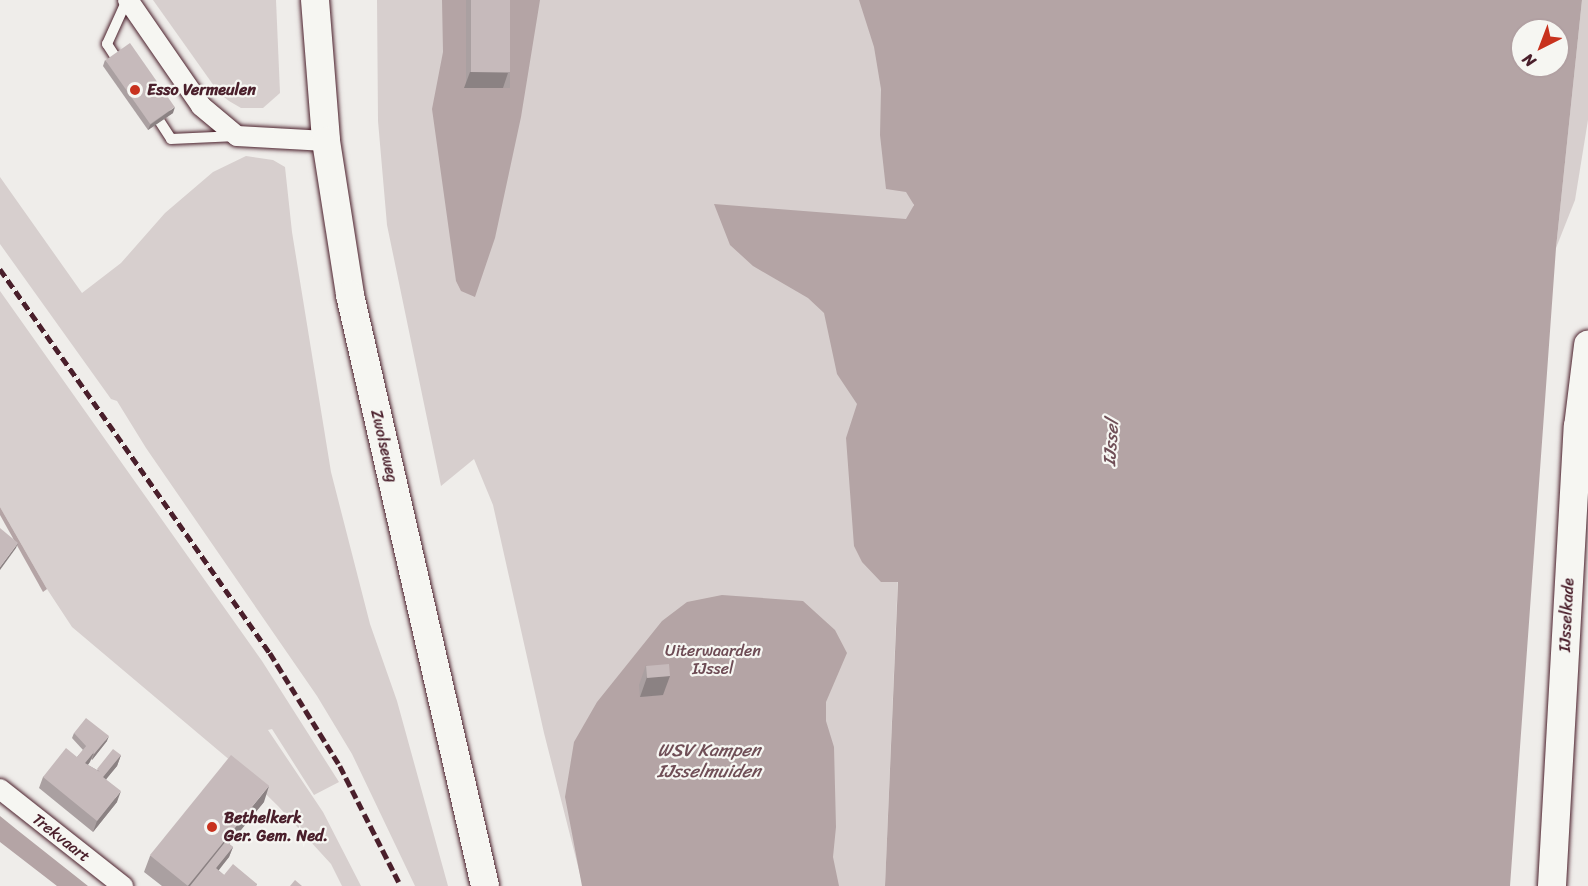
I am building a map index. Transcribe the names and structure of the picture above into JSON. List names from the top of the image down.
{
  "streets": {
    "main road": ["Zwolseweg", "IJsselkade"],
    "street": ["Trekvaart"]
  },
  "water": ["IJssel", "WSV Kampen IJsselmuiden"],
  "parks": ["Uiterwaarden IJssel"],
  "places": ["Esso Vermeulen", "Bethelkerk Ger. Gem. Ned."],
  "north": "bottom left"
}
